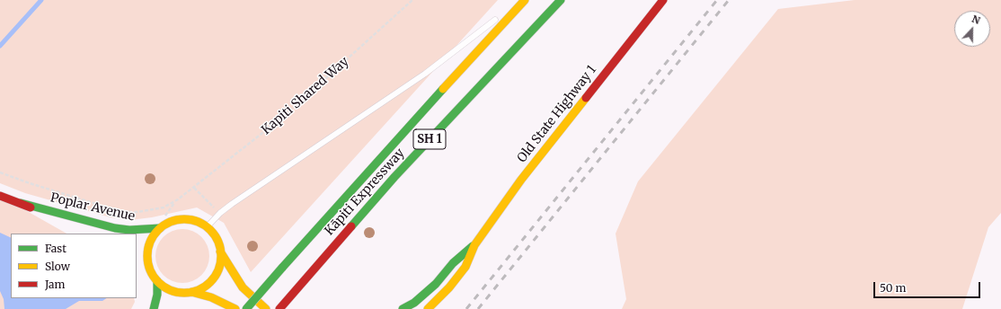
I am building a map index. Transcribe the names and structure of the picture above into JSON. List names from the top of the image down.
{
  "streets": {
    "main road": [
      "Old State Highway 1",
      "SH 1",
      "Kāpiti Expressway",
      "Poplar Avenue"
    ],
    "path": ["Kapiti Shared Way"]
  },
  "legend": ["Fast", "Slow", "Jam"],
  "scale_bar": "50 m",
  "north": "top"
}
